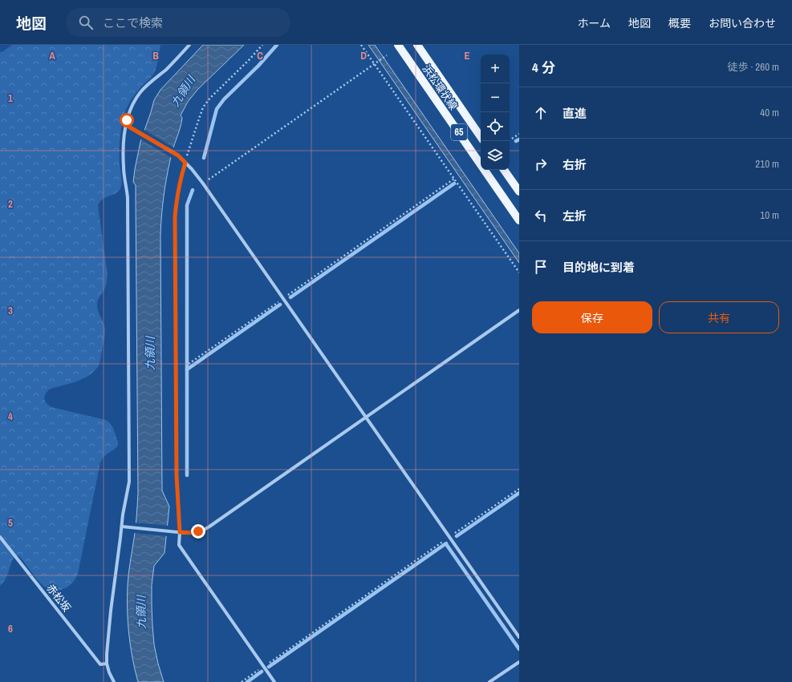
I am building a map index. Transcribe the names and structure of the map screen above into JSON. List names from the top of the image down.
{
  "streets": {
    "main road": ["浜松環状線", "65"],
    "street": ["赤松坂"]
  },
  "water": ["九領川"],
  "page": {
    "header": "地図",
    "search": "ここで検索",
    "nav": [
      "ホーム",
      "地図",
      "概要",
      "お問い合わせ"
    ],
    "heading": ["4 分", "徒歩 · 260 m"],
    "map_buttons": ["+", "−"],
    "list": [
      ["直進", "40 m"],
      ["右折", "210 m"],
      ["左折", "10 m"],
      "目的地に到着"
    ],
    "buttons": ["保存", "共有"]
  },
  "grid": {
    "columns": [
      "A",
      "B",
      "C",
      "D",
      "E"
    ],
    "rows": [
      "1",
      "2",
      "3",
      "4",
      "5",
      "6"
    ]
  }
}
